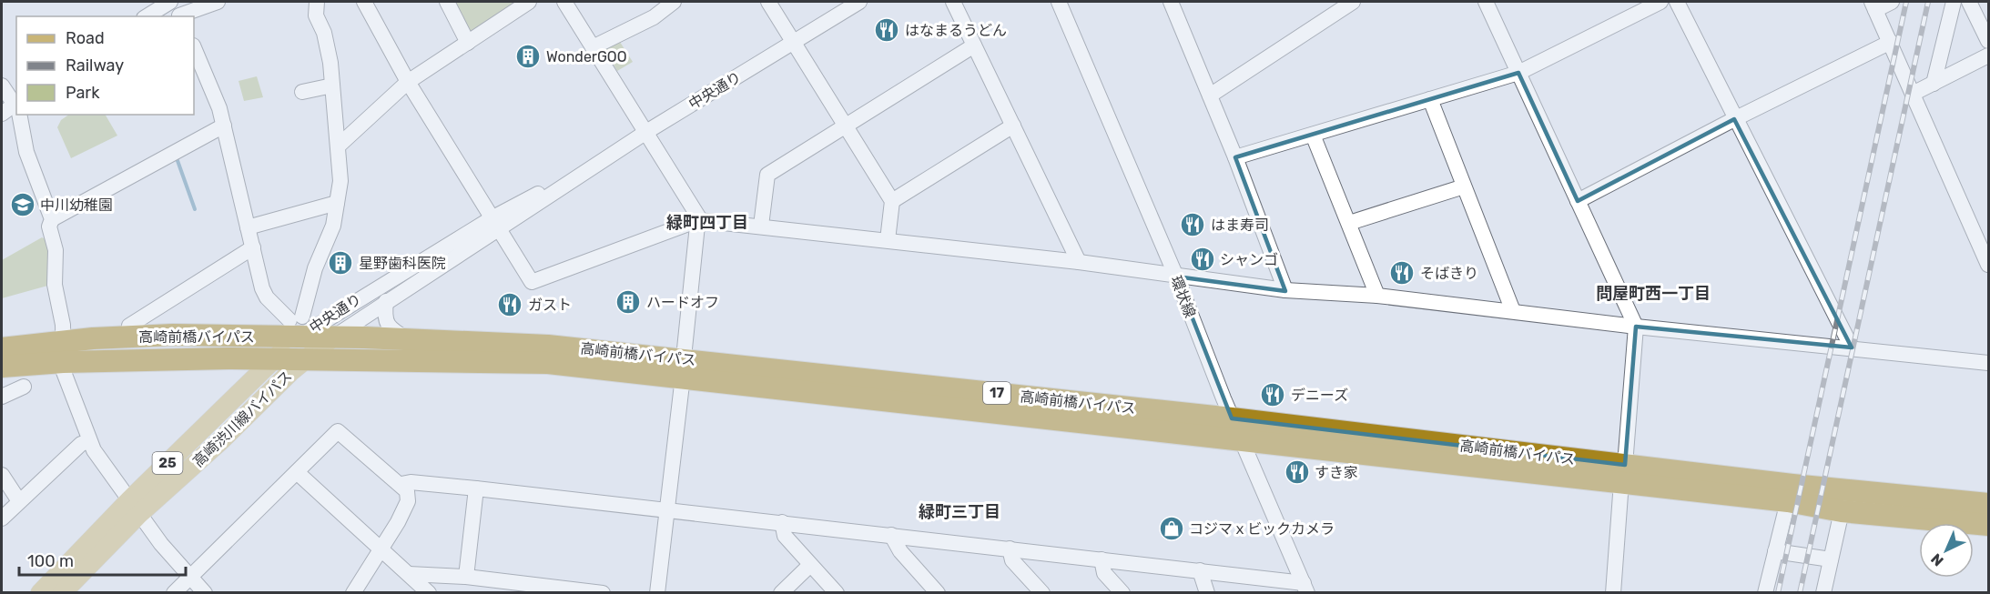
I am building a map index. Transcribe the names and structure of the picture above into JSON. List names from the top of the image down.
{
  "streets": {
    "highway": ["高崎前橋バイパス", "17"],
    "main road": ["高崎渋川線バイパス", "25"],
    "street": ["中央通り", "環状線"]
  },
  "crossings": [
    ["中央通り", "高崎前橋バイパス"],
    ["中央通り", "高崎渋川線バイパス"],
    ["環状線", "高崎前橋バイパス"],
    ["高崎前橋バイパス", "高崎渋川線バイパス"]
  ],
  "districts": ["緑町四丁目", "問屋町西一丁目", "緑町三丁目"],
  "places": {
    "restaurant": [
      "はなまるうどん",
      "はま寿司",
      "シャンゴ",
      "そばきり",
      "ガスト",
      "デニーズ",
      "すき家"
    ],
    "building": ["WonderGOO", "星野歯科医院", "ハードオフ"],
    "school or university": ["中川幼稚園"],
    "shop": ["コジマｘビックカメラ"]
  },
  "legend": ["Road", "Railway", "Park"],
  "scale_bar": "100 m",
  "north": "bottom left"
}
